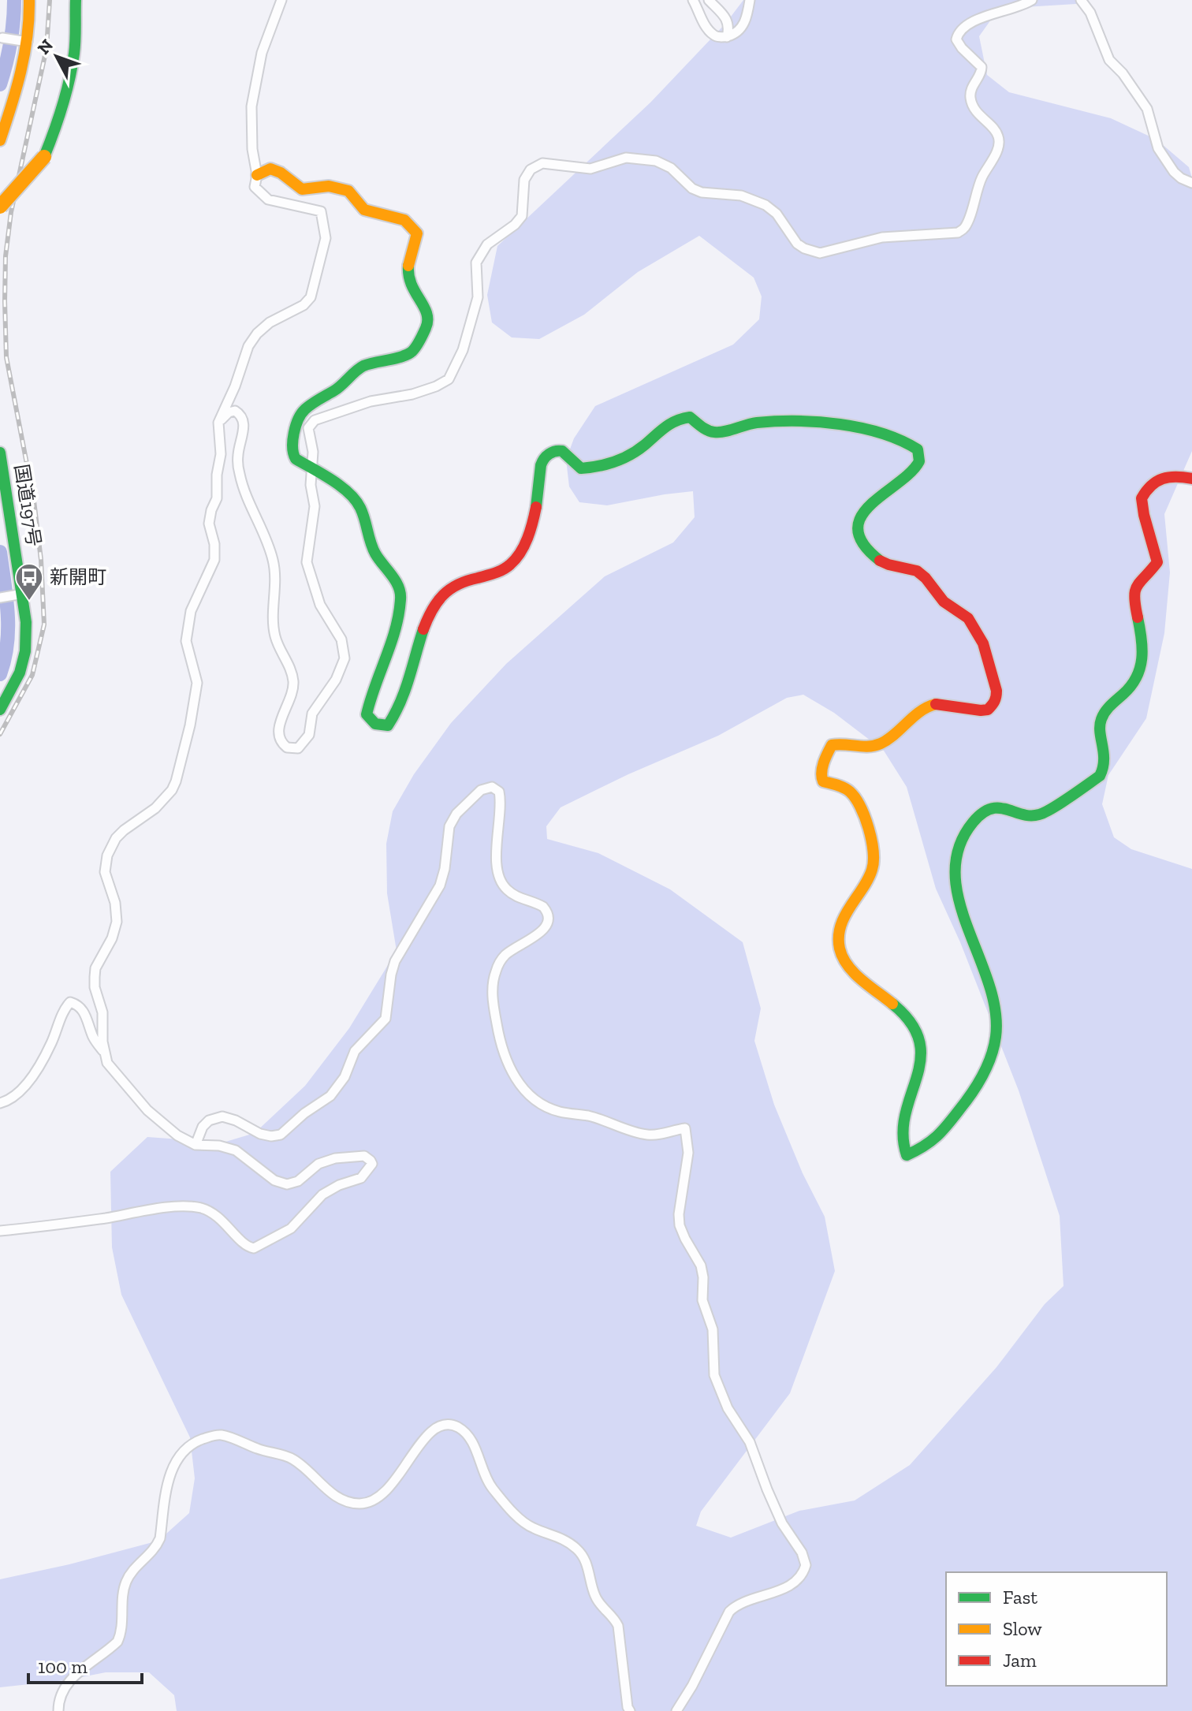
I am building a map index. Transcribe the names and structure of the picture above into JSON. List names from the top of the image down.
{
  "streets": {
    "main road": ["国道197号"]
  },
  "places": {
    "bus stop": ["新開町"]
  },
  "legend": ["Fast", "Slow", "Jam"],
  "scale_bar": "100 m",
  "north": "top left"
}
